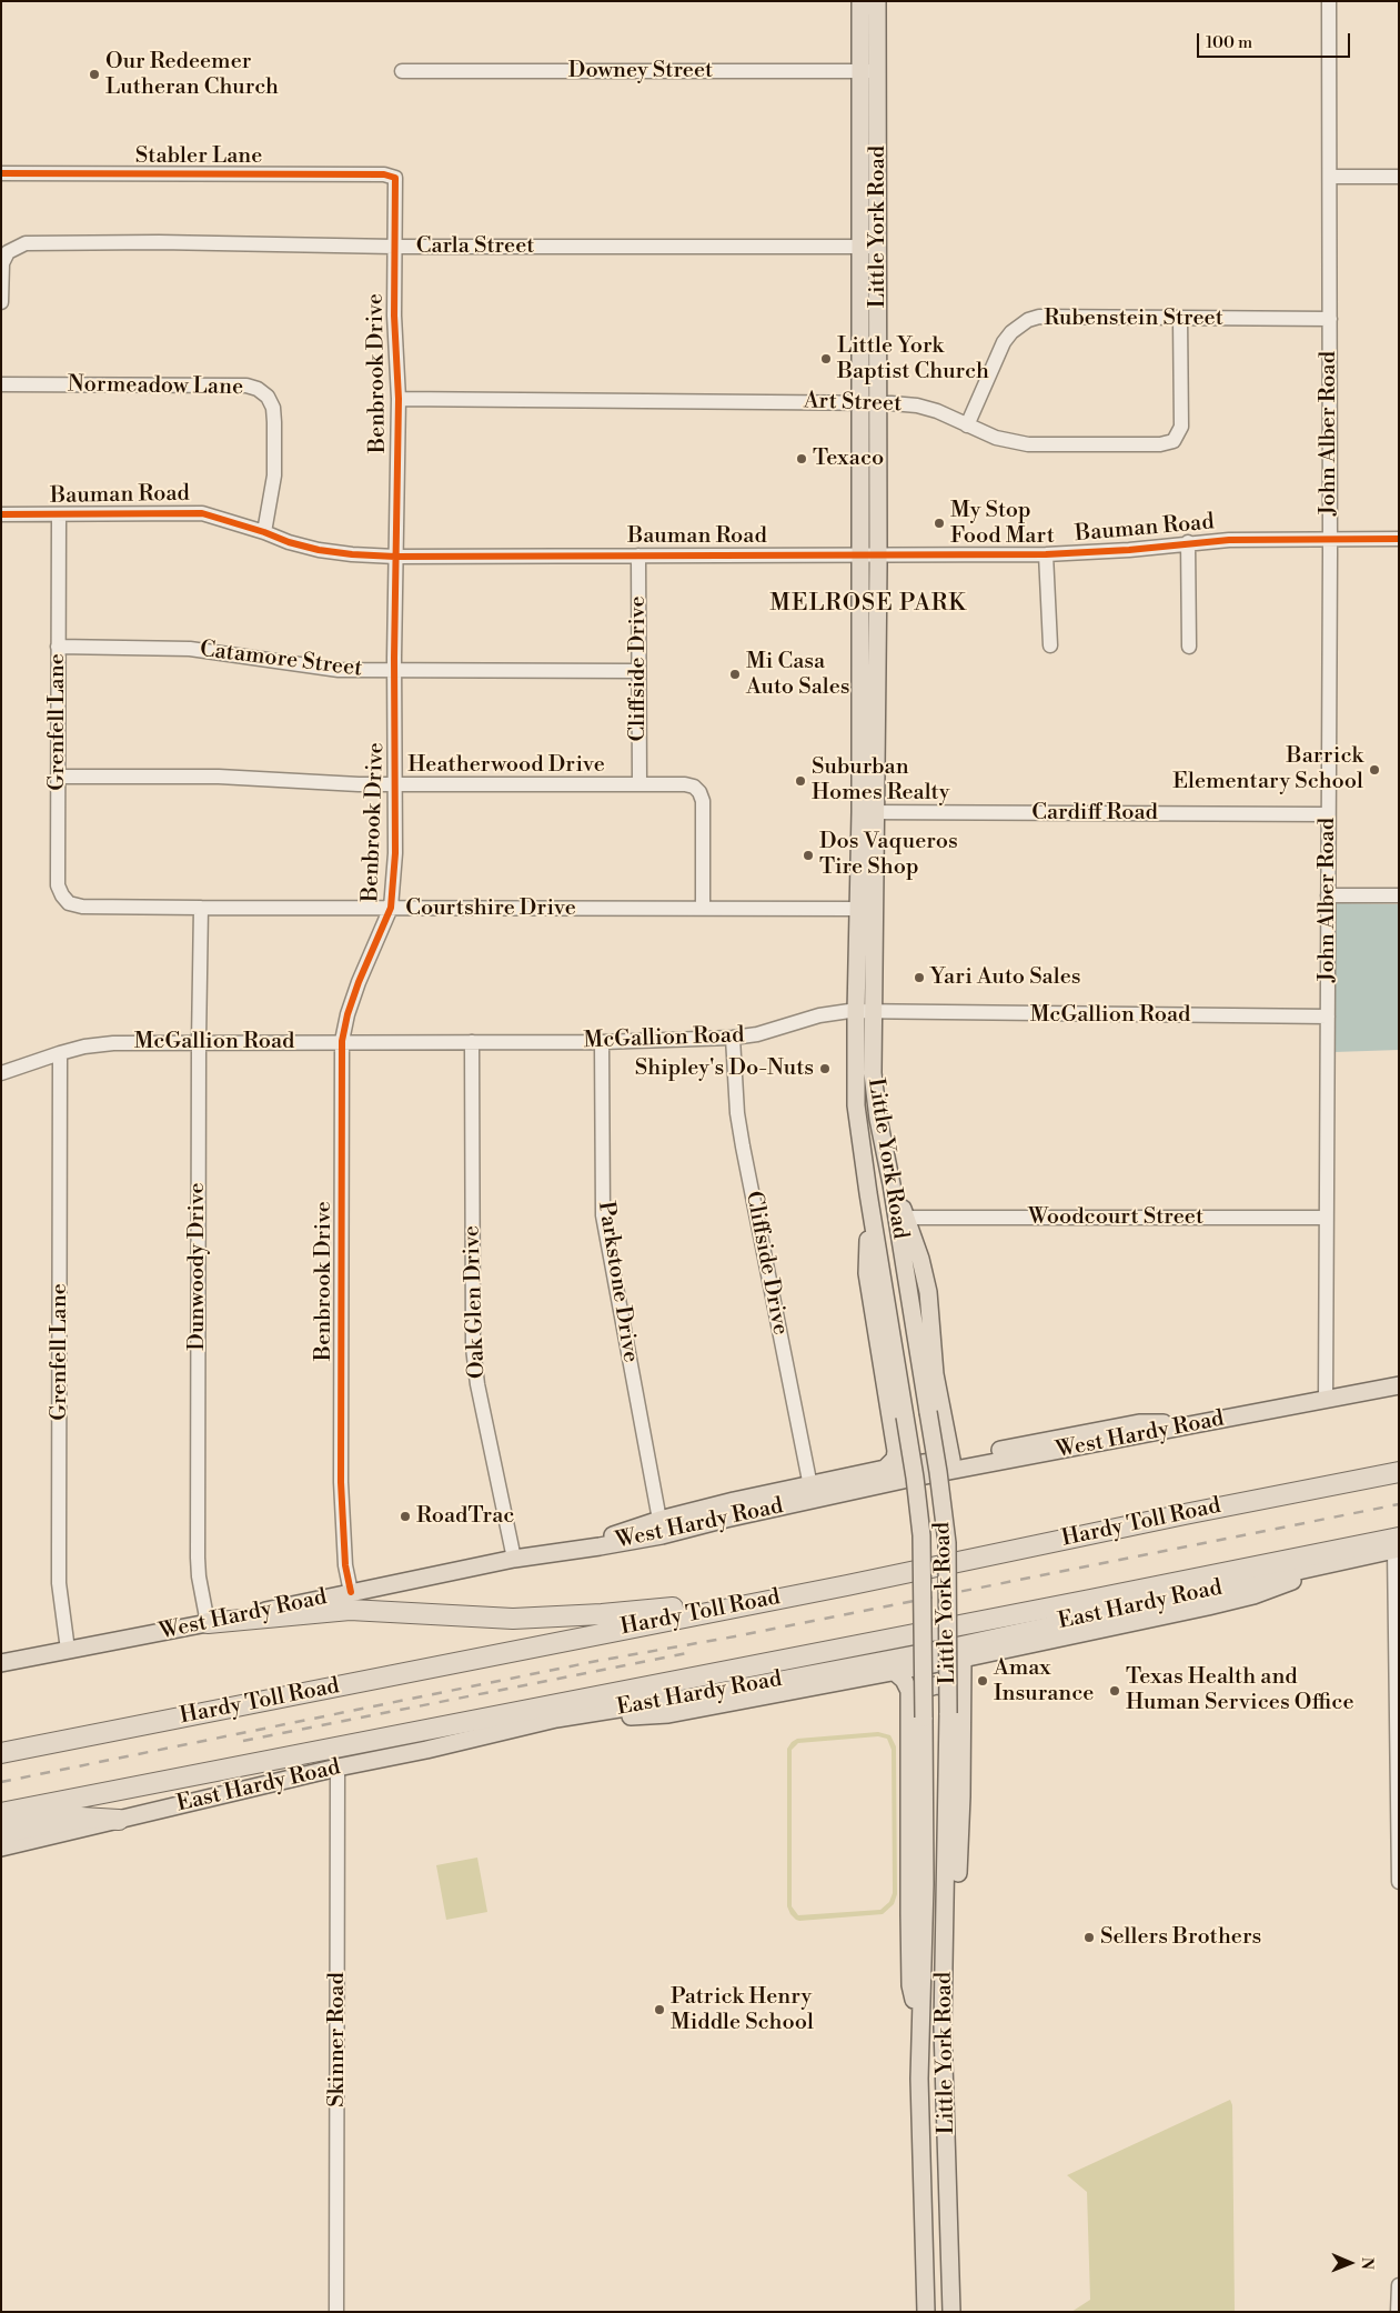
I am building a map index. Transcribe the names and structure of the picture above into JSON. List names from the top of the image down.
{
  "streets": {
    "highway": ["Hardy Toll Road"],
    "main road": ["Little York Road", "West Hardy Road", "East Hardy Road"],
    "street": [
      "Downey Street",
      "Stabler Lane",
      "Carla Street",
      "Rubenstein Street",
      "Benbrook Drive",
      "Normeadow Lane",
      "Art Street",
      "John Alber Road",
      "Bauman Road",
      "Catamore Street",
      "Cliffside Drive",
      "Grenfell Lane",
      "Heatherwood Drive",
      "Cardiff Road",
      "Courtshire Drive",
      "McGallion Road",
      "Woodcourt Street",
      "Dunwoody Drive",
      "Parkstone Drive",
      "Oak Glen Drive",
      "Skinner Road"
    ]
  },
  "crossings": [
    ["Downey Street", "Little York Road"],
    ["Stabler Lane", "Benbrook Drive"],
    ["Little York Road", "Carla Street"],
    ["Little York Road", "Art Street"],
    ["Little York Road", "Bauman Road"],
    ["Little York Road", "Cardiff Road"],
    ["Little York Road", "Courtshire Drive"],
    ["Little York Road", "McGallion Road"],
    ["Little York Road", "West Hardy Road"],
    ["Little York Road", "East Hardy Road"],
    ["Carla Street", "Benbrook Drive"],
    ["Rubenstein Street", "Art Street"],
    ["Rubenstein Street", "John Alber Road"],
    ["Benbrook Drive", "Art Street"],
    ["Benbrook Drive", "Bauman Road"],
    ["Benbrook Drive", "Catamore Street"],
    ["Benbrook Drive", "Heatherwood Drive"],
    ["Benbrook Drive", "Courtshire Drive"],
    ["Benbrook Drive", "McGallion Road"],
    ["Benbrook Drive", "West Hardy Road"],
    ["Normeadow Lane", "Bauman Road"],
    ["John Alber Road", "Bauman Road"],
    ["John Alber Road", "Cardiff Road"],
    ["John Alber Road", "McGallion Road"],
    ["John Alber Road", "Woodcourt Street"],
    ["John Alber Road", "West Hardy Road"],
    ["Bauman Road", "Cliffside Drive"],
    ["Bauman Road", "Grenfell Lane"],
    ["Catamore Street", "Cliffside Drive"],
    ["Catamore Street", "Grenfell Lane"],
    ["Cliffside Drive", "Heatherwood Drive"],
    ["Cliffside Drive", "McGallion Road"],
    ["Grenfell Lane", "Heatherwood Drive"],
    ["Grenfell Lane", "Courtshire Drive"],
    ["Grenfell Lane", "McGallion Road"],
    ["Grenfell Lane", "West Hardy Road"],
    ["Heatherwood Drive", "Courtshire Drive"],
    ["Courtshire Drive", "Dunwoody Drive"],
    ["McGallion Road", "Dunwoody Drive"],
    ["McGallion Road", "Parkstone Drive"],
    ["McGallion Road", "Oak Glen Drive"],
    ["Dunwoody Drive", "West Hardy Road"],
    ["Oak Glen Drive", "West Hardy Road"],
    ["East Hardy Road", "Skinner Road"]
  ],
  "districts": ["MELROSE PARK"],
  "places": [
    "Our Redeemer Lutheran Church",
    "Little York Baptist Church",
    "Texaco",
    "My Stop Food Mart",
    "Mi Casa Auto Sales",
    "Barrick Elementary School",
    "Suburban Homes Realty",
    "Dos Vaqueros Tire Shop",
    "Yari Auto Sales",
    "Shipley's Do-Nuts",
    "RoadTrac",
    "Amax Insurance",
    "Texas Health and Human Services Office",
    "Sellers Brothers",
    "Patrick Henry Middle School"
  ],
  "scale_bar": "100 m",
  "north": "right"
}
